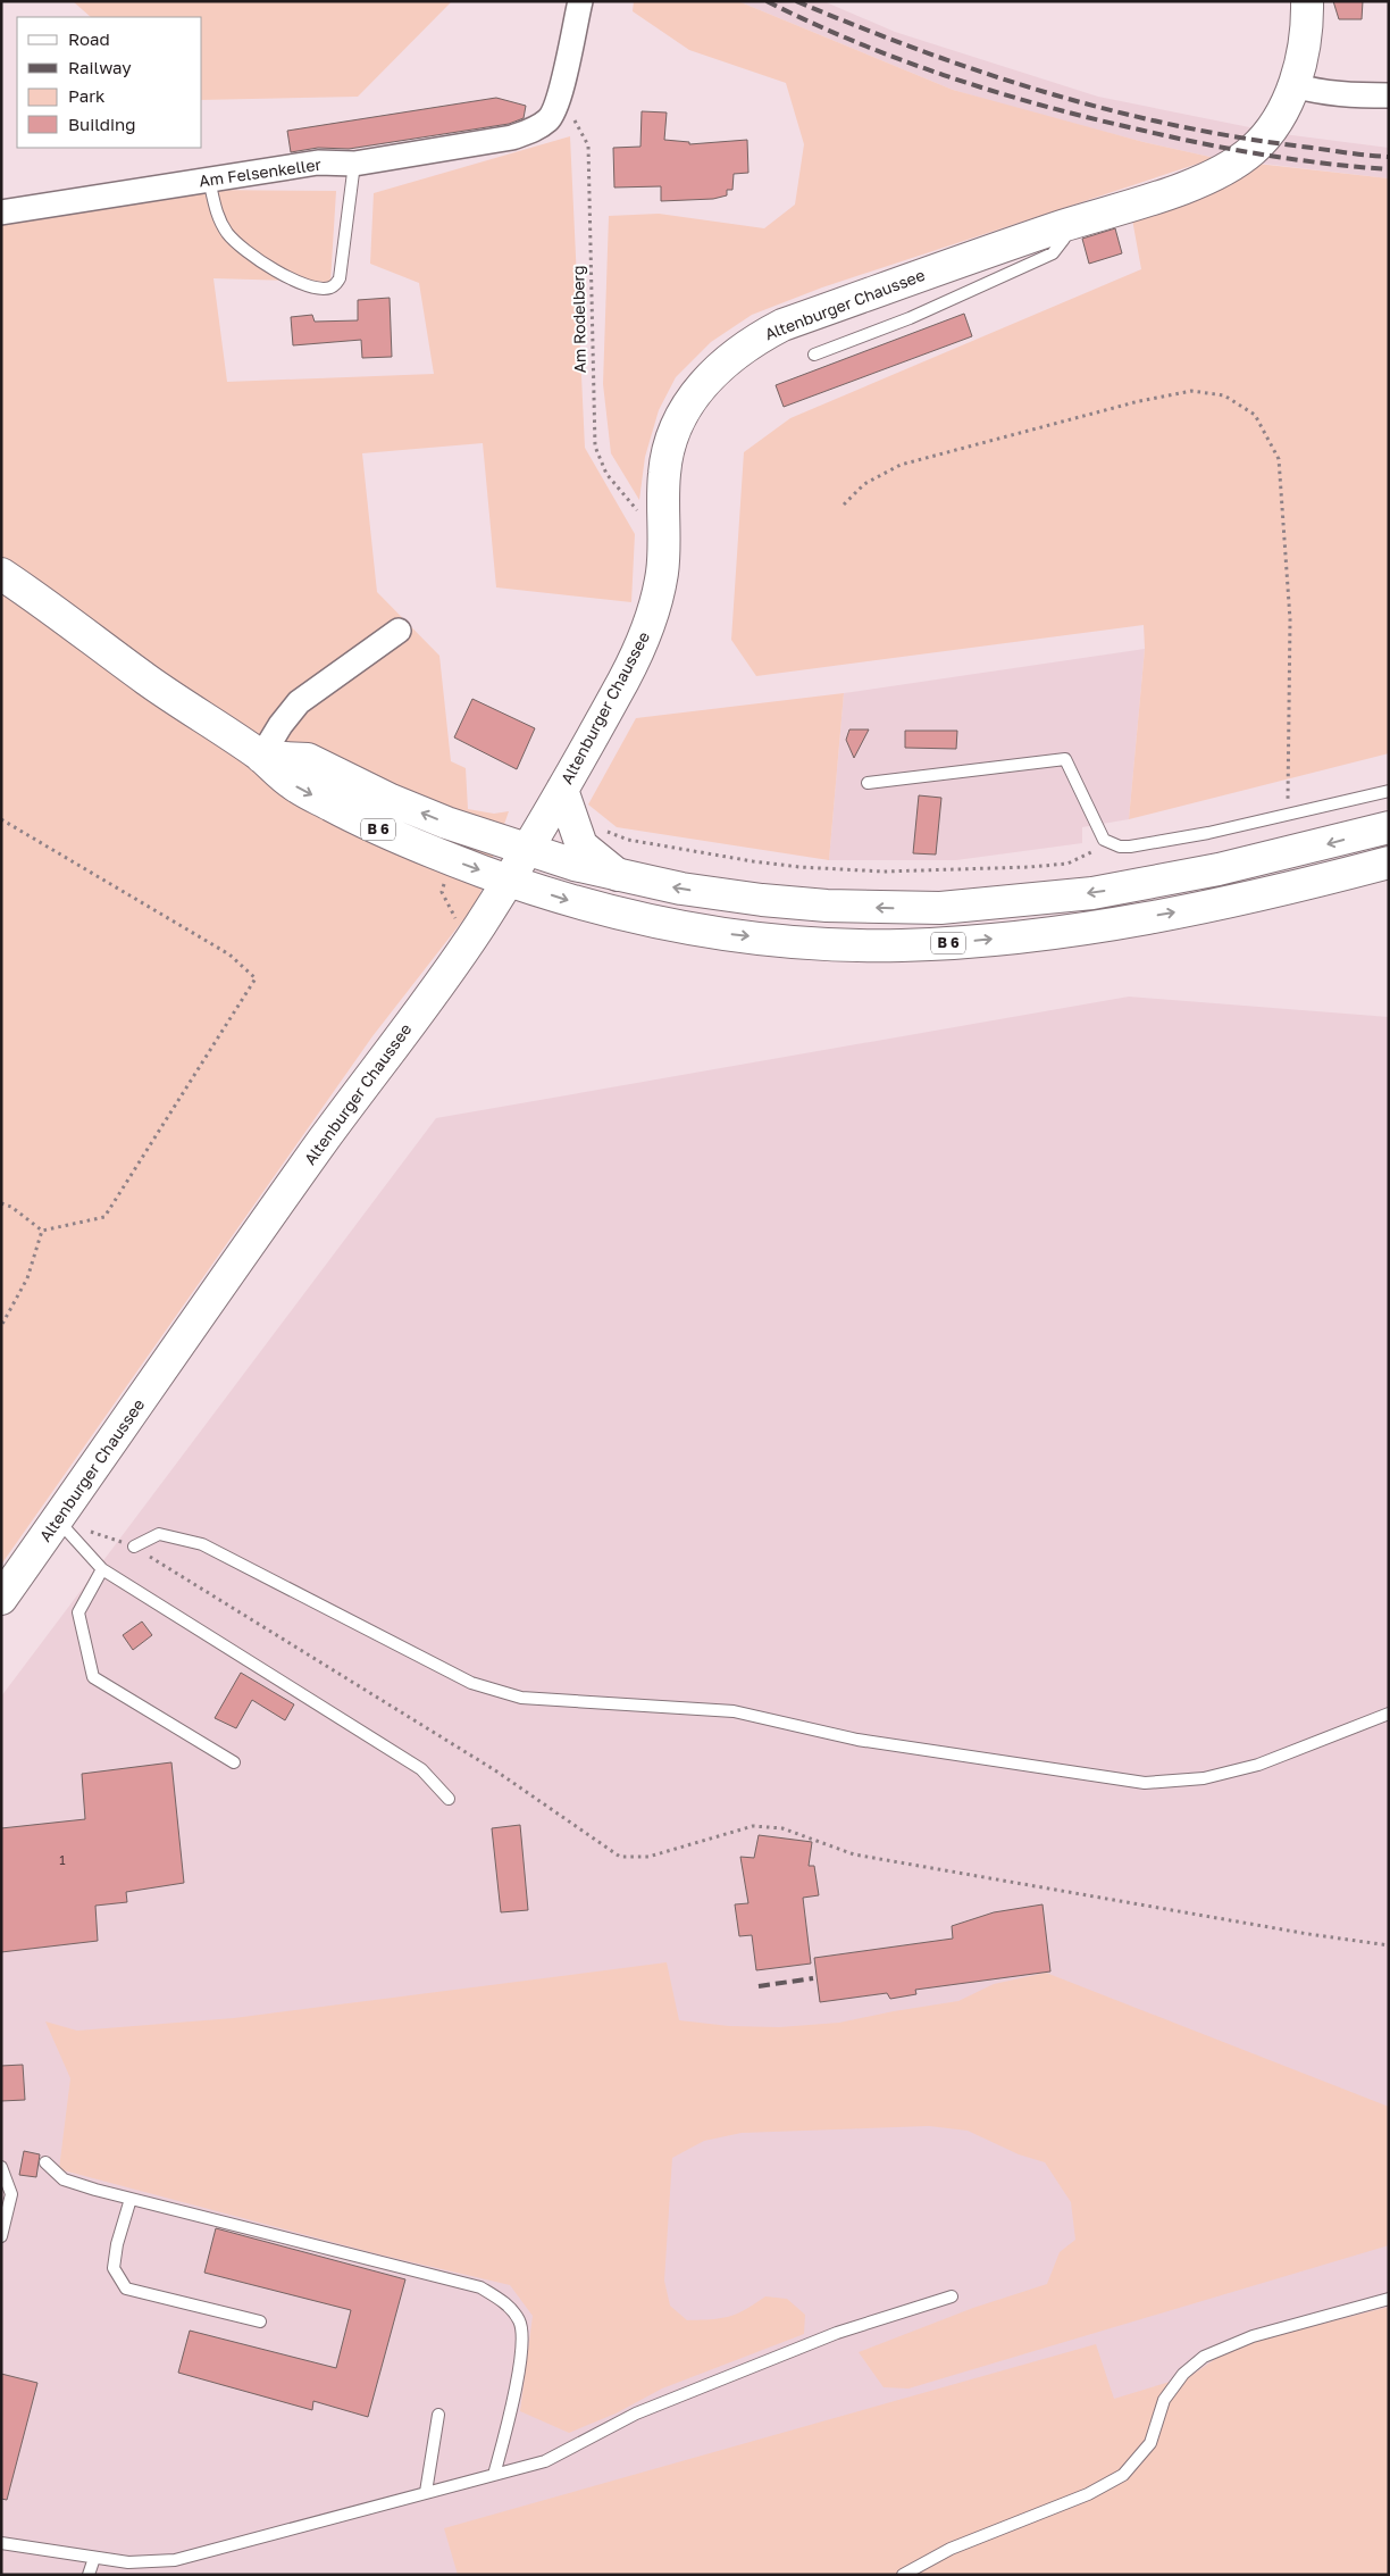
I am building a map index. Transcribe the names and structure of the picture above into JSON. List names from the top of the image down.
{
  "streets": {
    "main road": ["Altenburger Chaussee", "B 6"],
    "street": ["Am Felsenkeller"],
    "path": ["Am Rodelberg"]
  },
  "crossings": [
    ["Am Felsenkeller", "Am Rodelberg"],
    ["Altenburger Chaussee", "Am Rodelberg"],
    ["Altenburger Chaussee", "B 6"]
  ],
  "house_numbers": ["1"],
  "legend": [
    "Road",
    "Railway",
    "Park",
    "Building"
  ]
}
